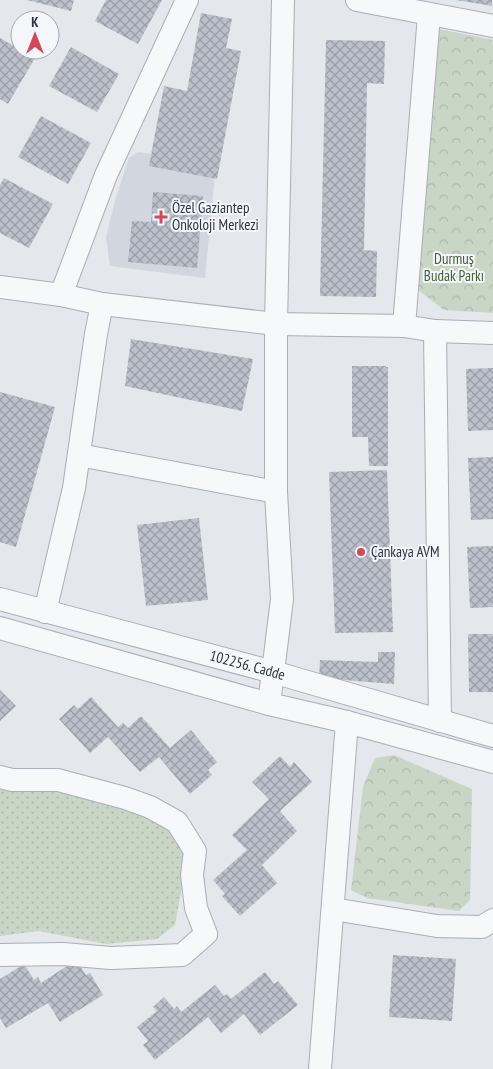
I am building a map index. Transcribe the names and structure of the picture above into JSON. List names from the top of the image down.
{
  "streets": {
    "street": ["102256. Cadde"]
  },
  "parks": ["Durmuş Budak Parkı"],
  "places": {
    "health": ["Özel Gaziantep Onkoloji Merkezi"],
    "other": ["Çankaya AVM"]
  },
  "north": "top"
}
